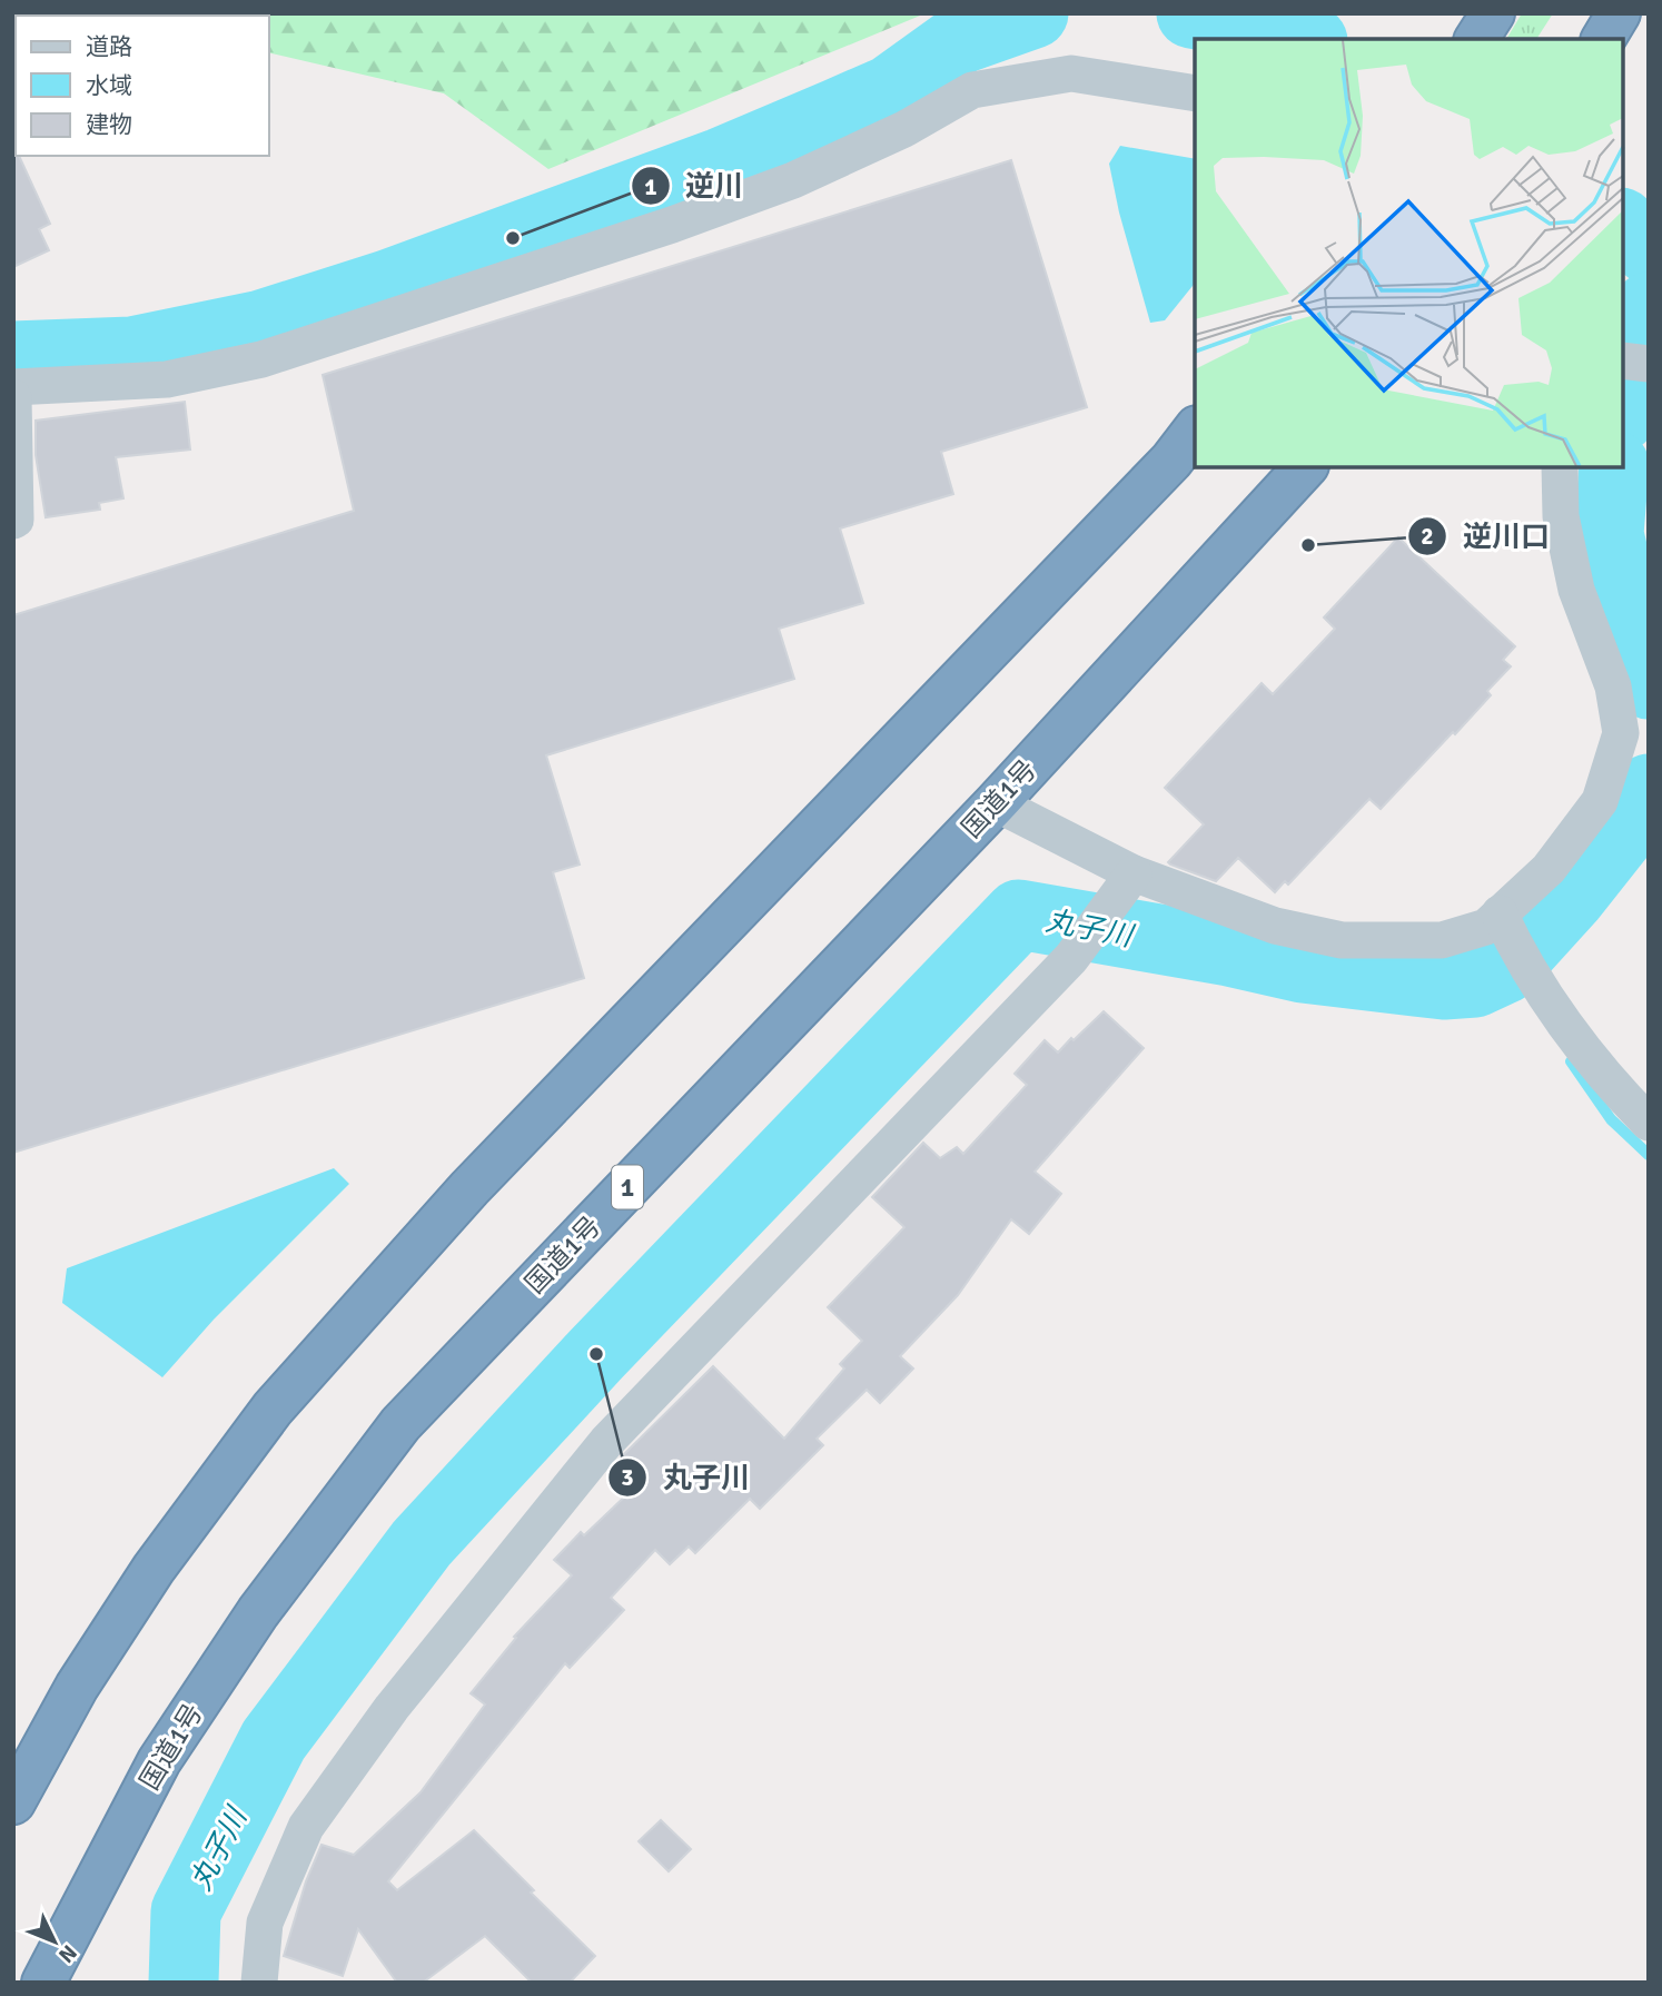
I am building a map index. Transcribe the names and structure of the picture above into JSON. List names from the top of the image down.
{
  "streets": {
    "highway": ["国道1号", "1"]
  },
  "water": ["丸子川"],
  "places": ["逆川", "逆川口", "丸子川"],
  "legend": ["道路", "水域", "建物"],
  "north": "bottom right"
}
